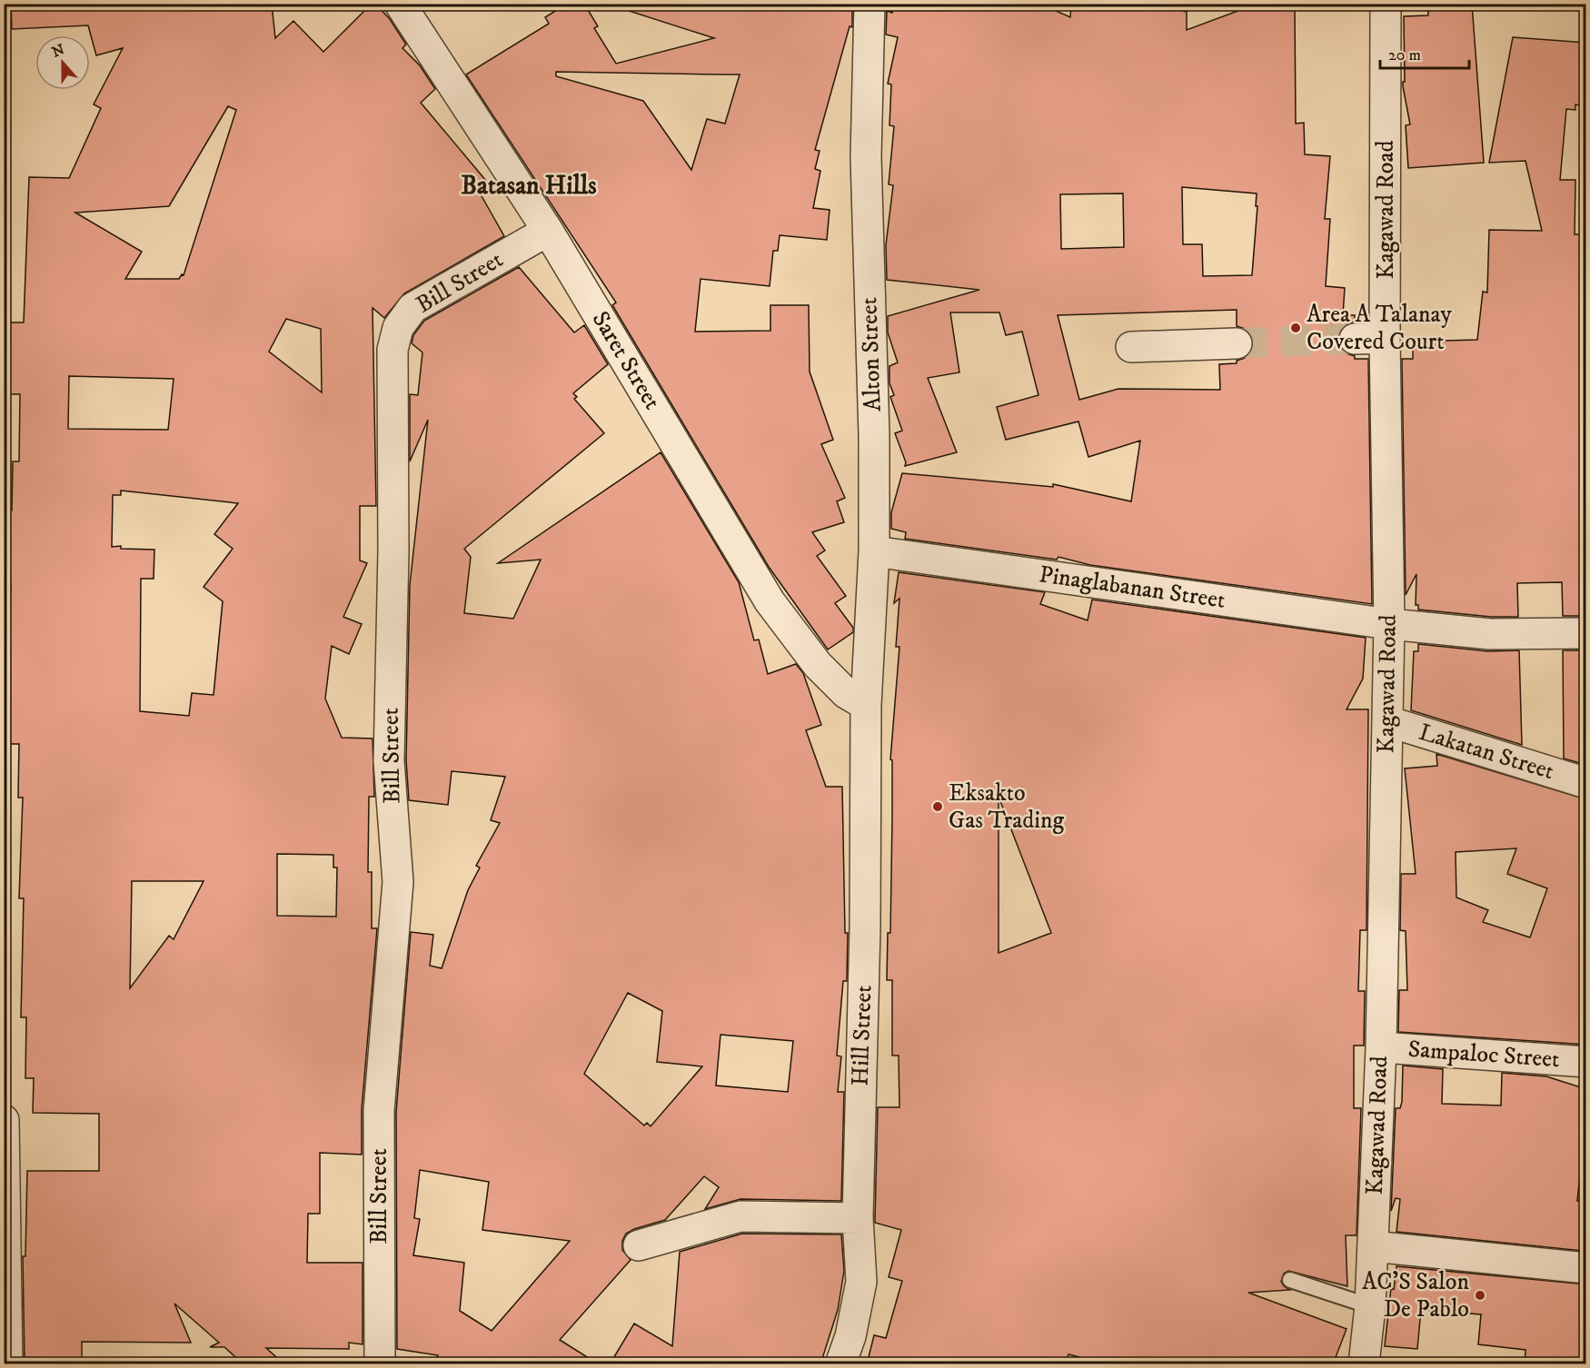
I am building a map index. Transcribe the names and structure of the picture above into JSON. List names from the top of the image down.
{
  "streets": {
    "street": [
      "Kagawad Road",
      "Bill Street",
      "Alton Street",
      "Saret Street",
      "Pinaglabanan Street",
      "Lakatan Street",
      "Hill Street",
      "Sampaloc Street"
    ]
  },
  "crossings": [
    ["Kagawad Road", "Pinaglabanan Street"],
    ["Kagawad Road", "Lakatan Street"],
    ["Kagawad Road", "Sampaloc Street"],
    ["Bill Street", "Saret Street"],
    ["Alton Street", "Saret Street"],
    ["Alton Street", "Pinaglabanan Street"],
    ["Alton Street", "Hill Street"],
    ["Saret Street", "Hill Street"]
  ],
  "districts": ["Batasan Hills"],
  "places": ["Area A Talanay Covered Court", "Eksakto Gas Trading", "AC'S Salon De Pablo"],
  "scale_bar": "20 m",
  "north": "top"
}
